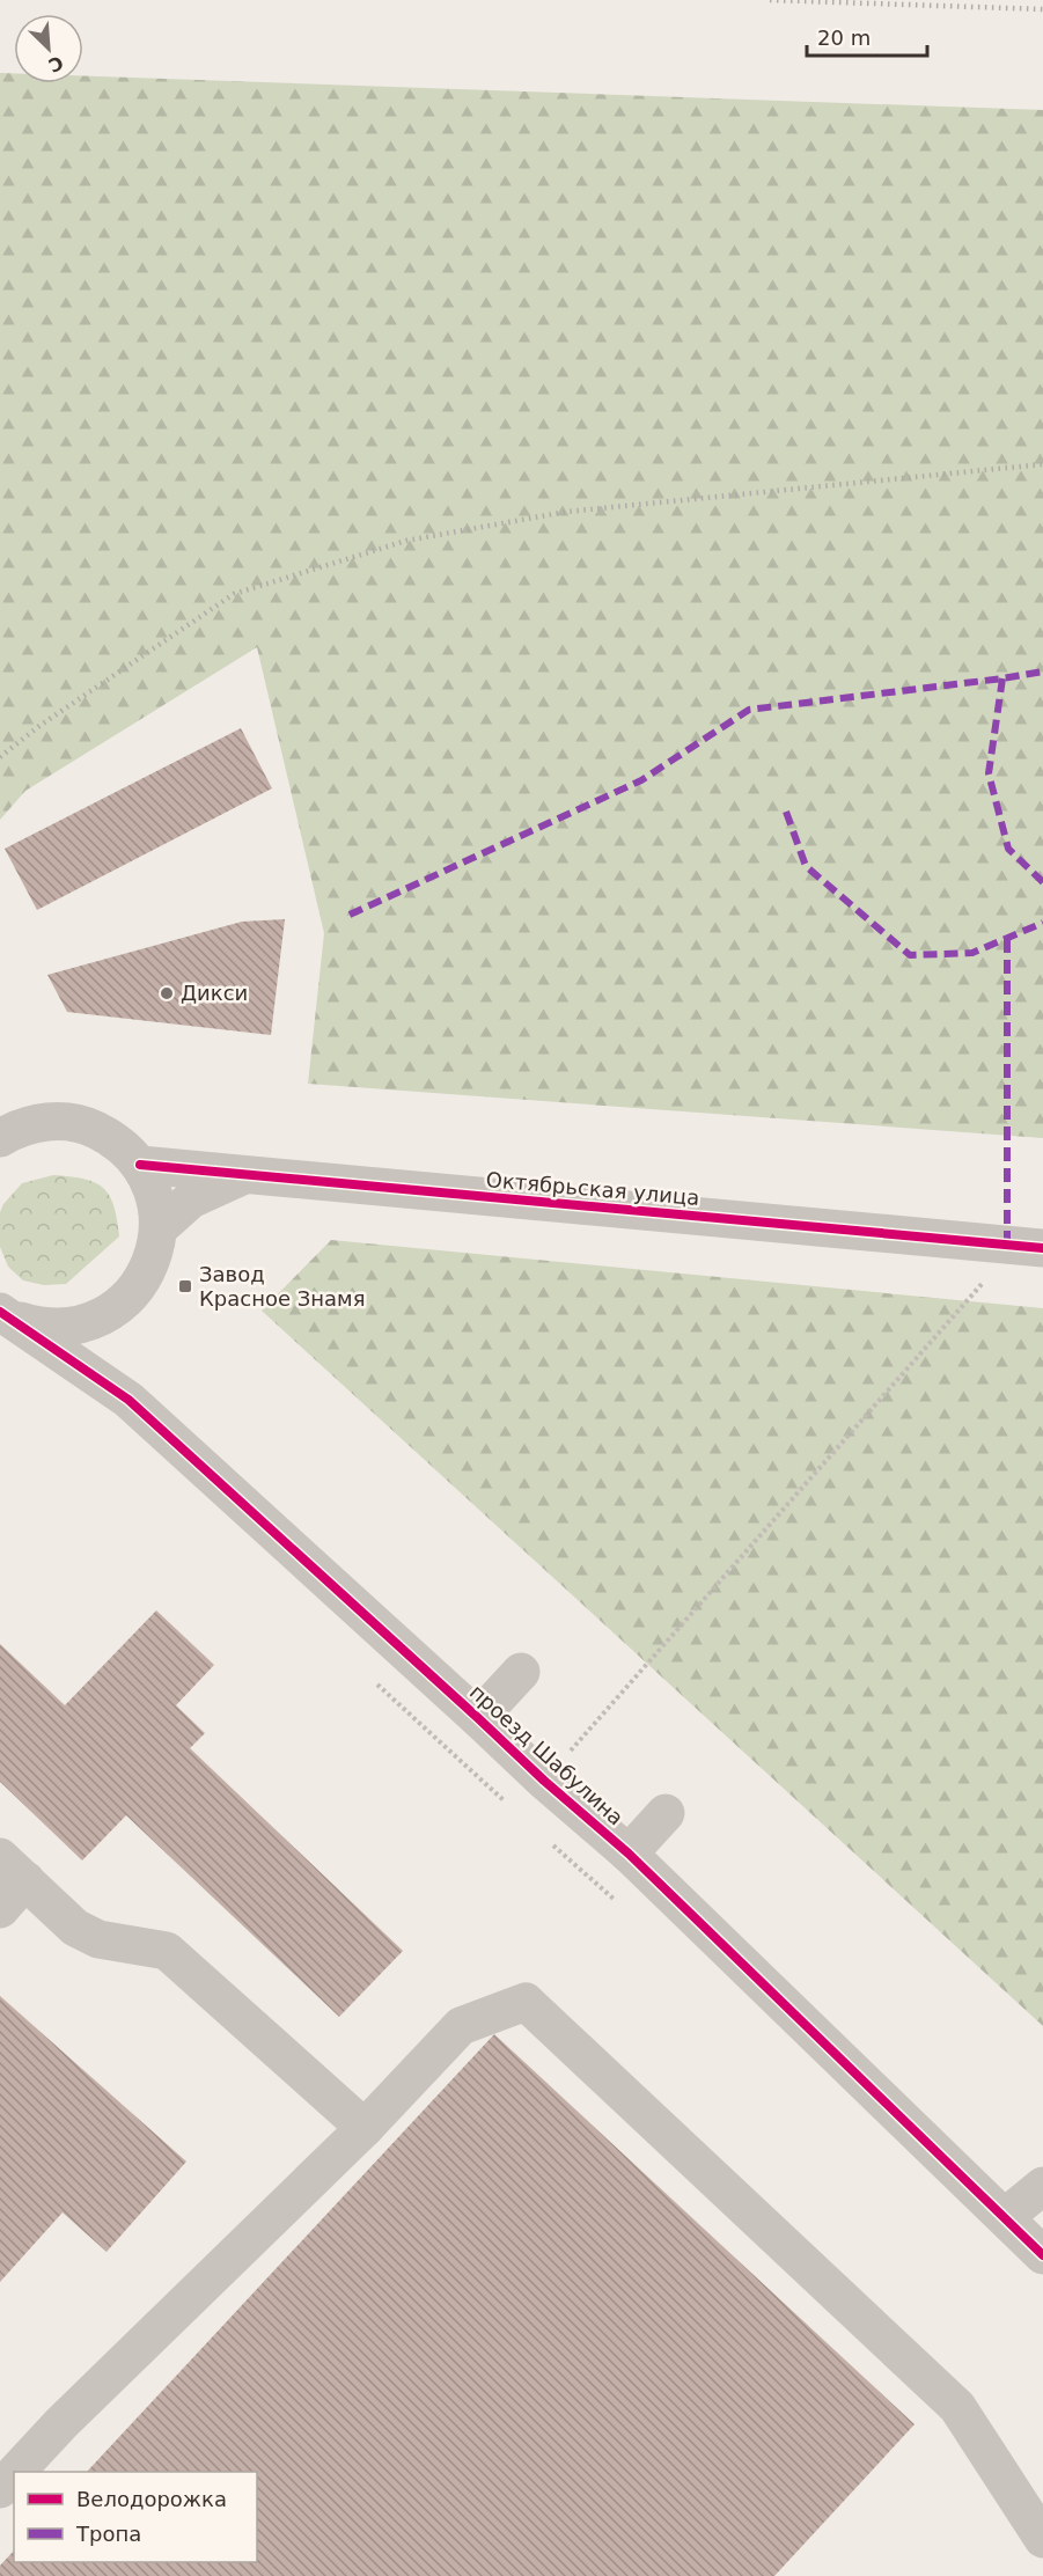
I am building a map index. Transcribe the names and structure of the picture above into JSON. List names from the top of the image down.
{
  "streets": {
    "street": ["Октябрьская улица", "проезд Шабулина"]
  },
  "crossings": [
    ["Октябрьская улица", "проезд Шабулина"]
  ],
  "places": {
    "other": ["Дикси"],
    "transit": ["Завод Красное Знамя"]
  },
  "legend": ["Велодорожка", "Тропа"],
  "scale_bar": "20 m",
  "north": "bottom right"
}
